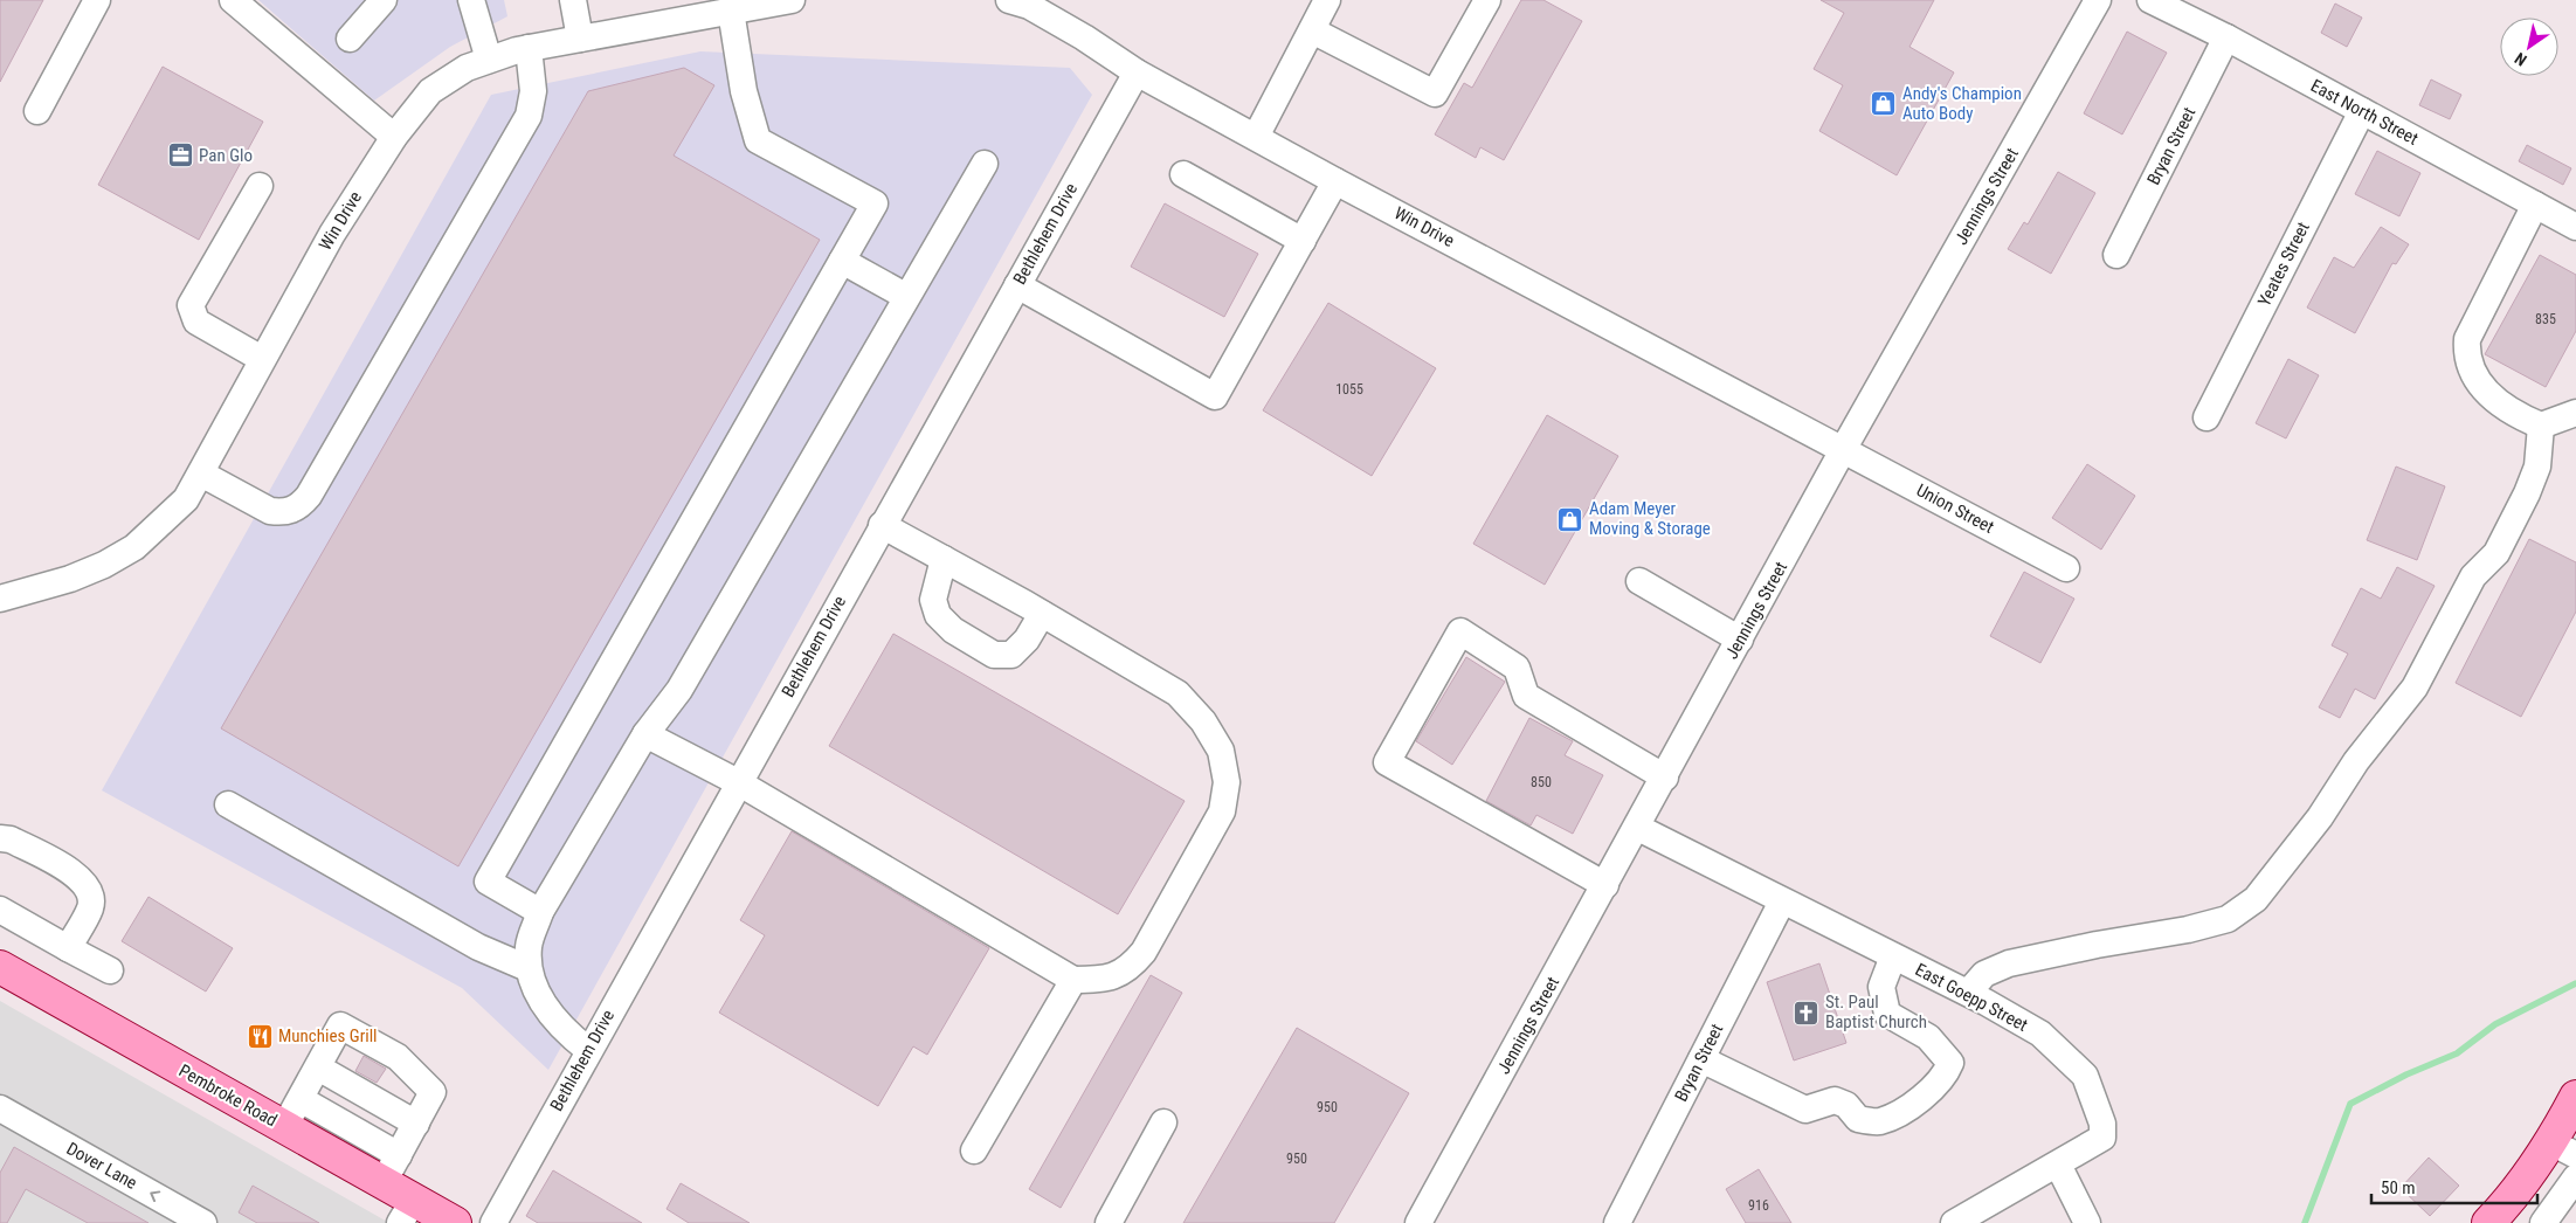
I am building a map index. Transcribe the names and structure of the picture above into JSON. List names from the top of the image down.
{
  "streets": {
    "main road": ["Pembroke Road"],
    "street": [
      "East North Street",
      "Bryan Street",
      "Jennings Street",
      "Win Drive",
      "Bethlehem Drive",
      "Yeates Street",
      "Union Street",
      "East Goepp Street",
      "Dover Lane"
    ]
  },
  "crossings": [
    ["East North Street", "Bryan Street"],
    ["East North Street", "Yeates Street"],
    ["Bryan Street", "East Goepp Street"],
    ["Jennings Street", "Win Drive"],
    ["Jennings Street", "Union Street"],
    ["Jennings Street", "East Goepp Street"],
    ["Win Drive", "Bethlehem Drive"],
    ["Win Drive", "Union Street"]
  ],
  "one_way": ["Dover Lane"],
  "places": {
    "shop": ["Andy's Champion Auto Body", "Adam Meyer Moving & Storage"],
    "office": ["Pan Glo"],
    "church": ["St. Paul Baptist Church"],
    "restaurant": ["Munchies Grill"]
  },
  "house_numbers": [
    "835",
    "1055",
    "850",
    "950",
    "950",
    "916"
  ],
  "scale_bar": "50 m",
  "north": "bottom left"
}
